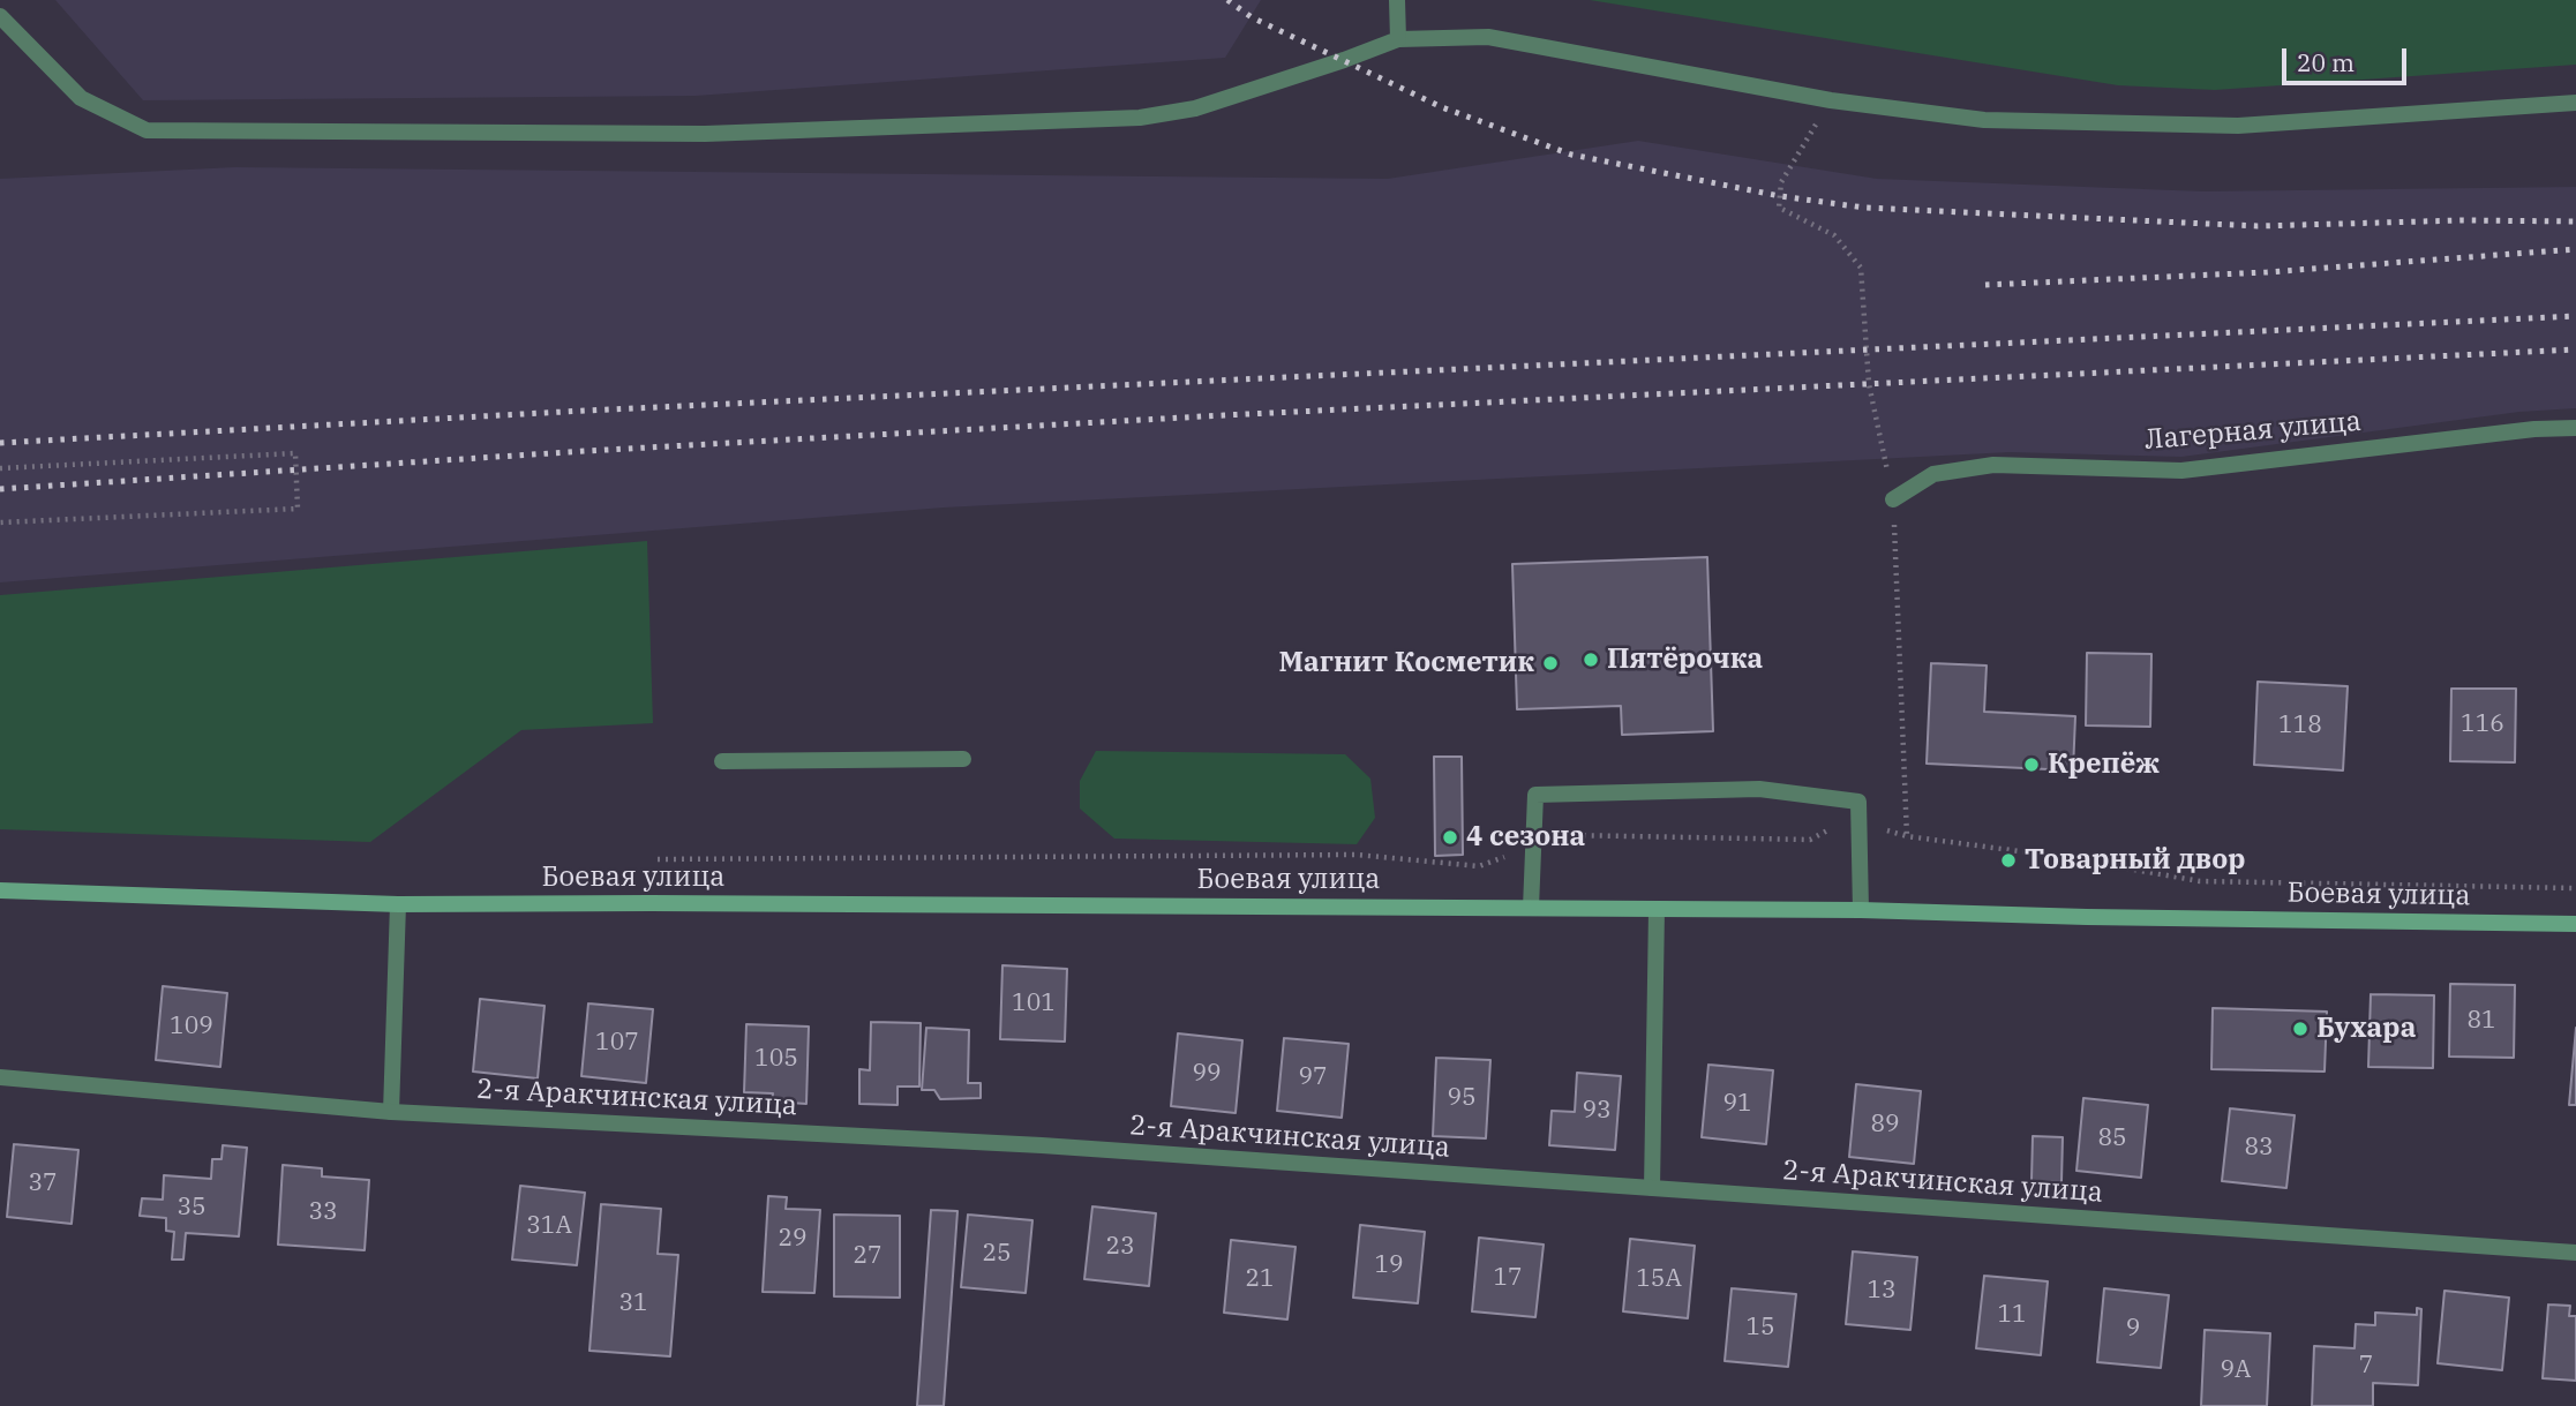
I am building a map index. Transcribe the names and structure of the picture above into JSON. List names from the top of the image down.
{
  "streets": {
    "main road": ["Боевая улица"],
    "street": ["Лагерная улица", "2-я Аракчинская улица"]
  },
  "places": [
    "Пятёрочка",
    "Магнит Косметик",
    "Крепёж",
    "4 сезона",
    "Товарный двор",
    "Бухара"
  ],
  "house_numbers": [
    "116",
    "118",
    "101",
    "81",
    "109",
    "107",
    "105",
    "99",
    "97",
    "95",
    "91",
    "93",
    "89",
    "85",
    "83",
    "37",
    "35",
    "33",
    "31А",
    "29",
    "23",
    "25",
    "27",
    "19",
    "17",
    "21",
    "15А",
    "13",
    "31",
    "11",
    "15",
    "9",
    "7",
    "9А"
  ],
  "scale_bar": "20 m"
}
